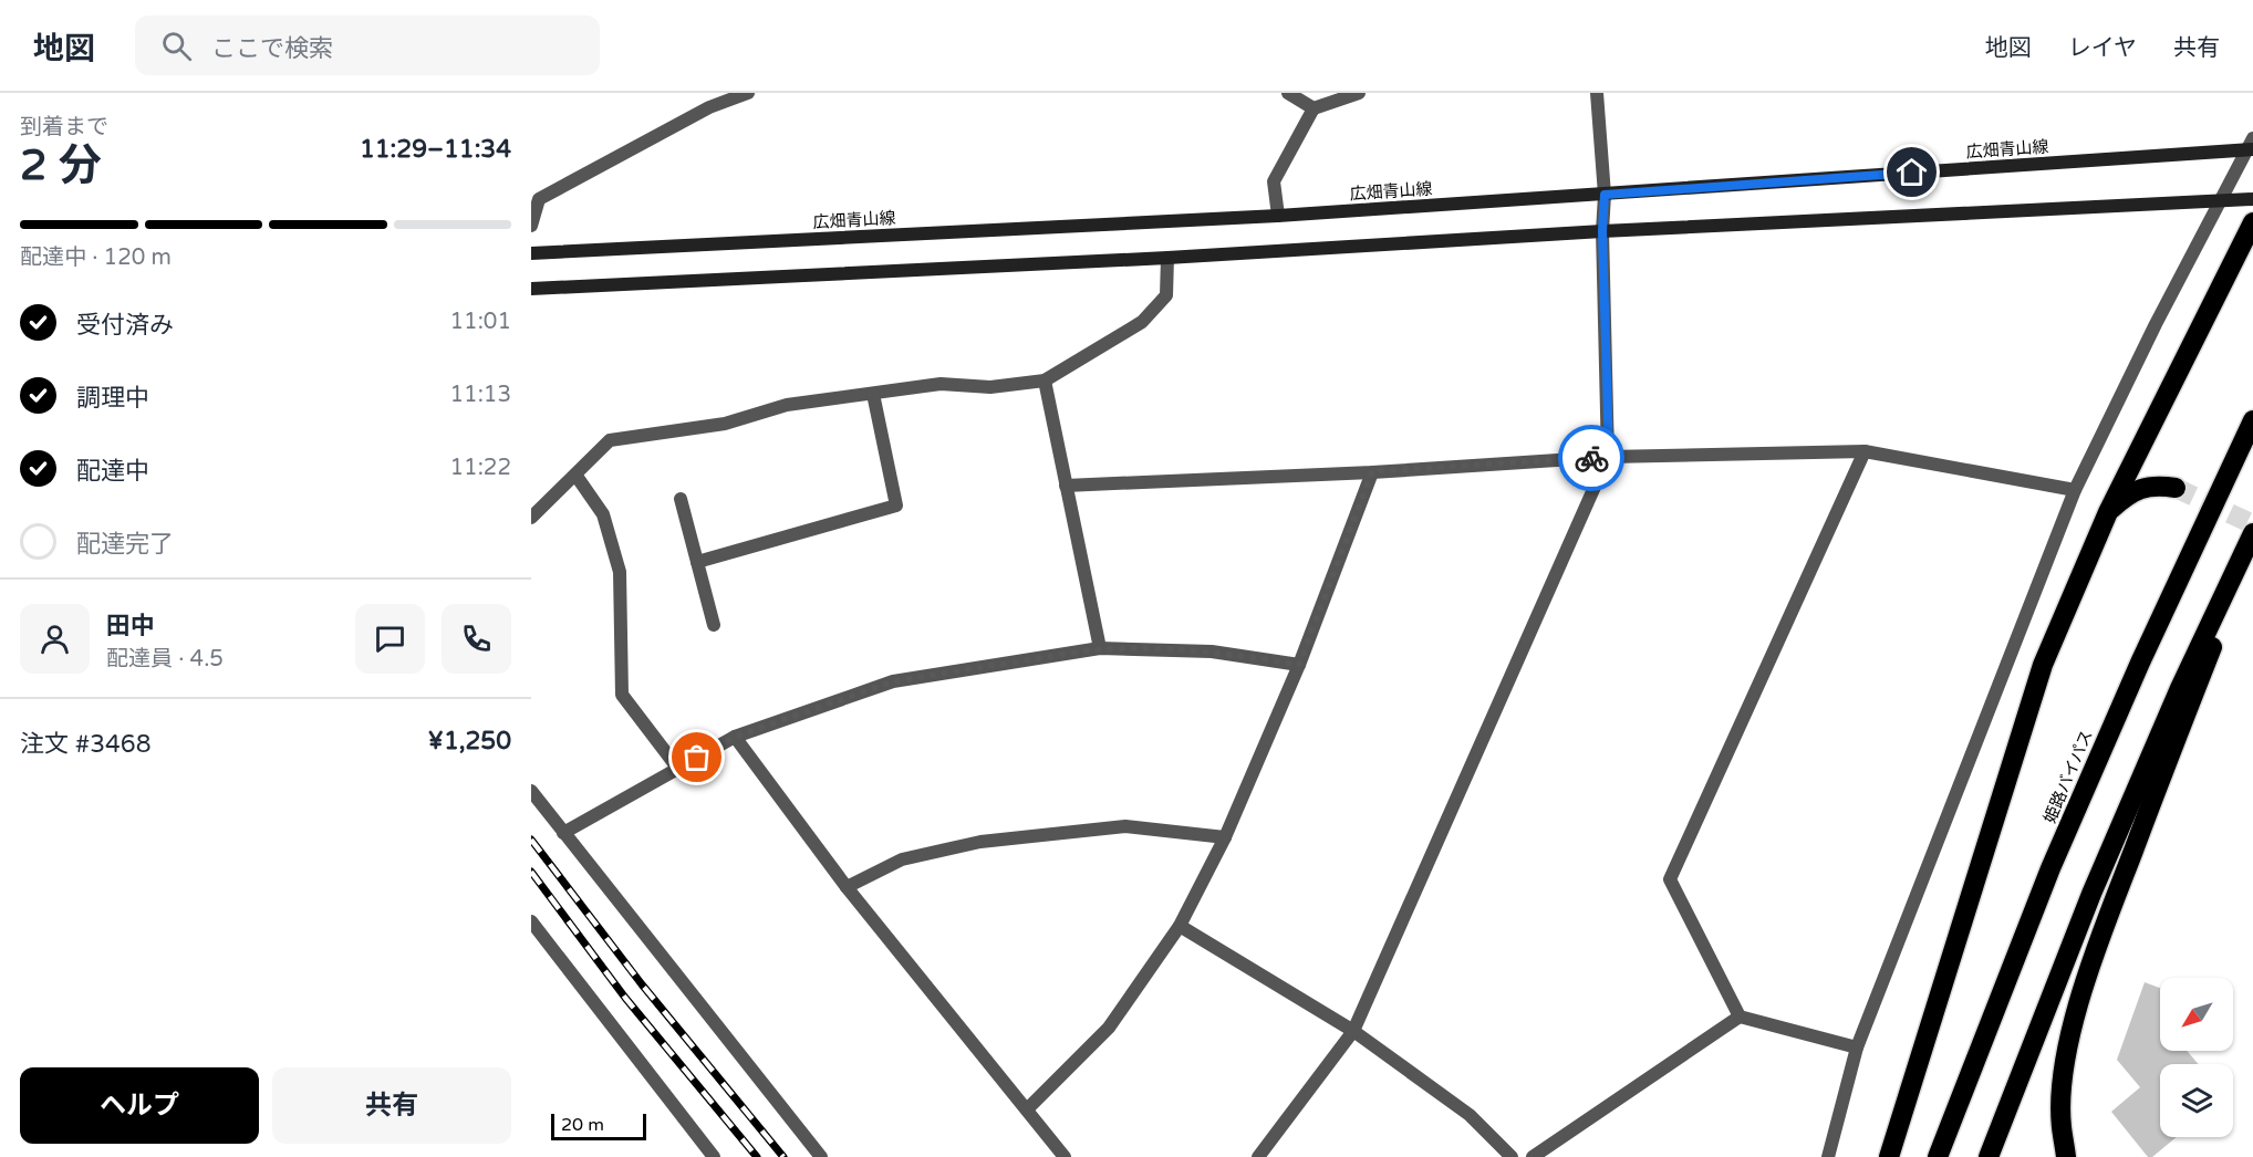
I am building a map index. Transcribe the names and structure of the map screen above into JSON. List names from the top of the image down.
{
  "streets": {
    "highway": ["姫路バイパス"],
    "main road": ["広畑青山線"]
  },
  "scale_bar": "20 m",
  "north": "bottom left",
  "page": {
    "header": "地図",
    "search": "ここで検索",
    "nav": ["地図", "レイヤ", "共有"],
    "heading": ["2 分", "到着まで", "11:29–11:34"],
    "panel": [
      "田中",
      "配達員 · 4.5",
      "注文 #3468",
      "¥1,250"
    ],
    "bar": "配達中 · 120 m",
    "list": [
      ["受付済み", "11:01"],
      ["調理中", "11:13"],
      ["配達中", "11:22"],
      "配達完了"
    ],
    "buttons": ["ヘルプ", "共有"],
    "scale": "20 m"
  }
}
